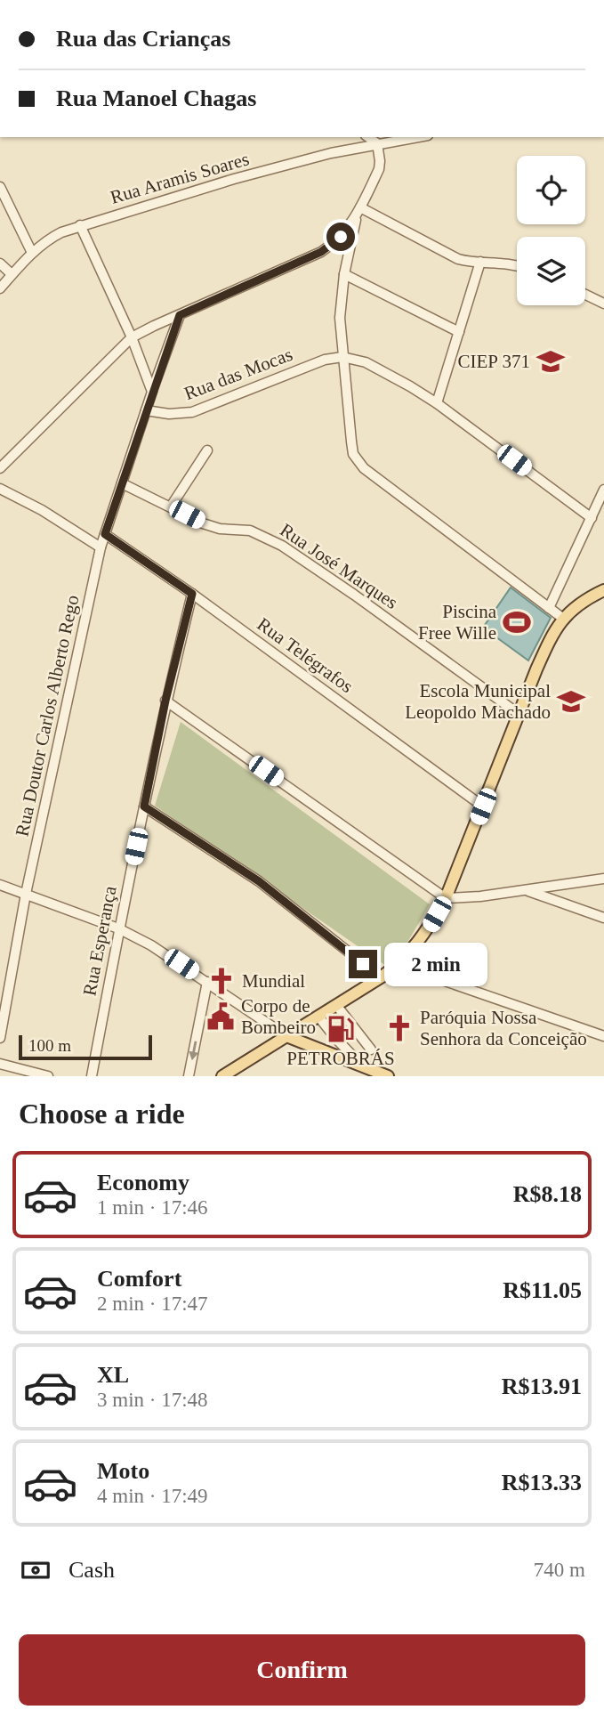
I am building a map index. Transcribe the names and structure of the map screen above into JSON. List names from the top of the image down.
{
  "streets": {
    "street": [
      "Rua Aramis Soares",
      "Rua das Mocas",
      "Rua José Marques",
      "Rua Telégrafos",
      "Rua Doutor Carlos Alberto Rego",
      "Rua Esperança"
    ]
  },
  "crossings": [
    ["Rua das Mocas", "Rua Doutor Carlos Alberto Rego"],
    ["Rua José Marques", "Rua Doutor Carlos Alberto Rego"],
    ["Rua Telégrafos", "Rua Doutor Carlos Alberto Rego"],
    ["Rua Telégrafos", "Rua Esperança"]
  ],
  "places": {
    "school or university": ["CIEP 371", "Escola Municipal Leopoldo Machado"],
    "sports": ["Piscina Free Wille"],
    "church": ["Mundial", "Paróquia Nossa Senhora da Conceição"],
    "public building": ["Corpo de Bombeiro"],
    "fuel station": ["PETROBRÁS"]
  },
  "scale_bar": "100 m",
  "page": {
    "banner": ["Rua das Crianças", "Rua Manoel Chagas"],
    "bubble": "2 min",
    "scale": "100 m",
    "heading": "Choose a ride",
    "list": [
      {
        "name": "Economy",
        "note": "1 min · 17:46",
        "value": "R$8.18"
      },
      {
        "name": "Comfort",
        "note": "2 min · 17:47",
        "value": "R$11.05"
      },
      {
        "name": "XL",
        "note": "3 min · 17:48",
        "value": "R$13.91"
      },
      {
        "name": "Moto",
        "note": "4 min · 17:49",
        "value": "R$13.33"
      }
    ],
    "pay": ["Cash", "740 m"],
    "buttons": "Confirm"
  }
}
